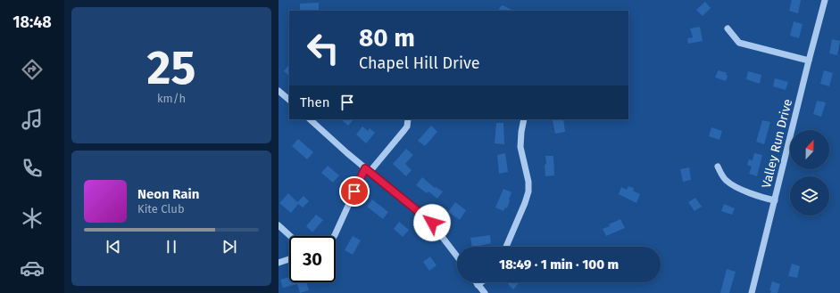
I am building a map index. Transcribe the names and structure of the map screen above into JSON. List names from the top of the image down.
{
  "streets": {
    "street": ["Valley Run Drive"]
  },
  "north": "top",
  "page": {
    "tabs": "18:48",
    "tile": ["25", "km/h"],
    "turn": ["80 m", "Chapel Hill Drive"],
    "then": "Then",
    "song": ["Neon Rain", "Kite Club"],
    "limit": "30",
    "trip": "18:49 · 1 min · 100 m"
  }
}
